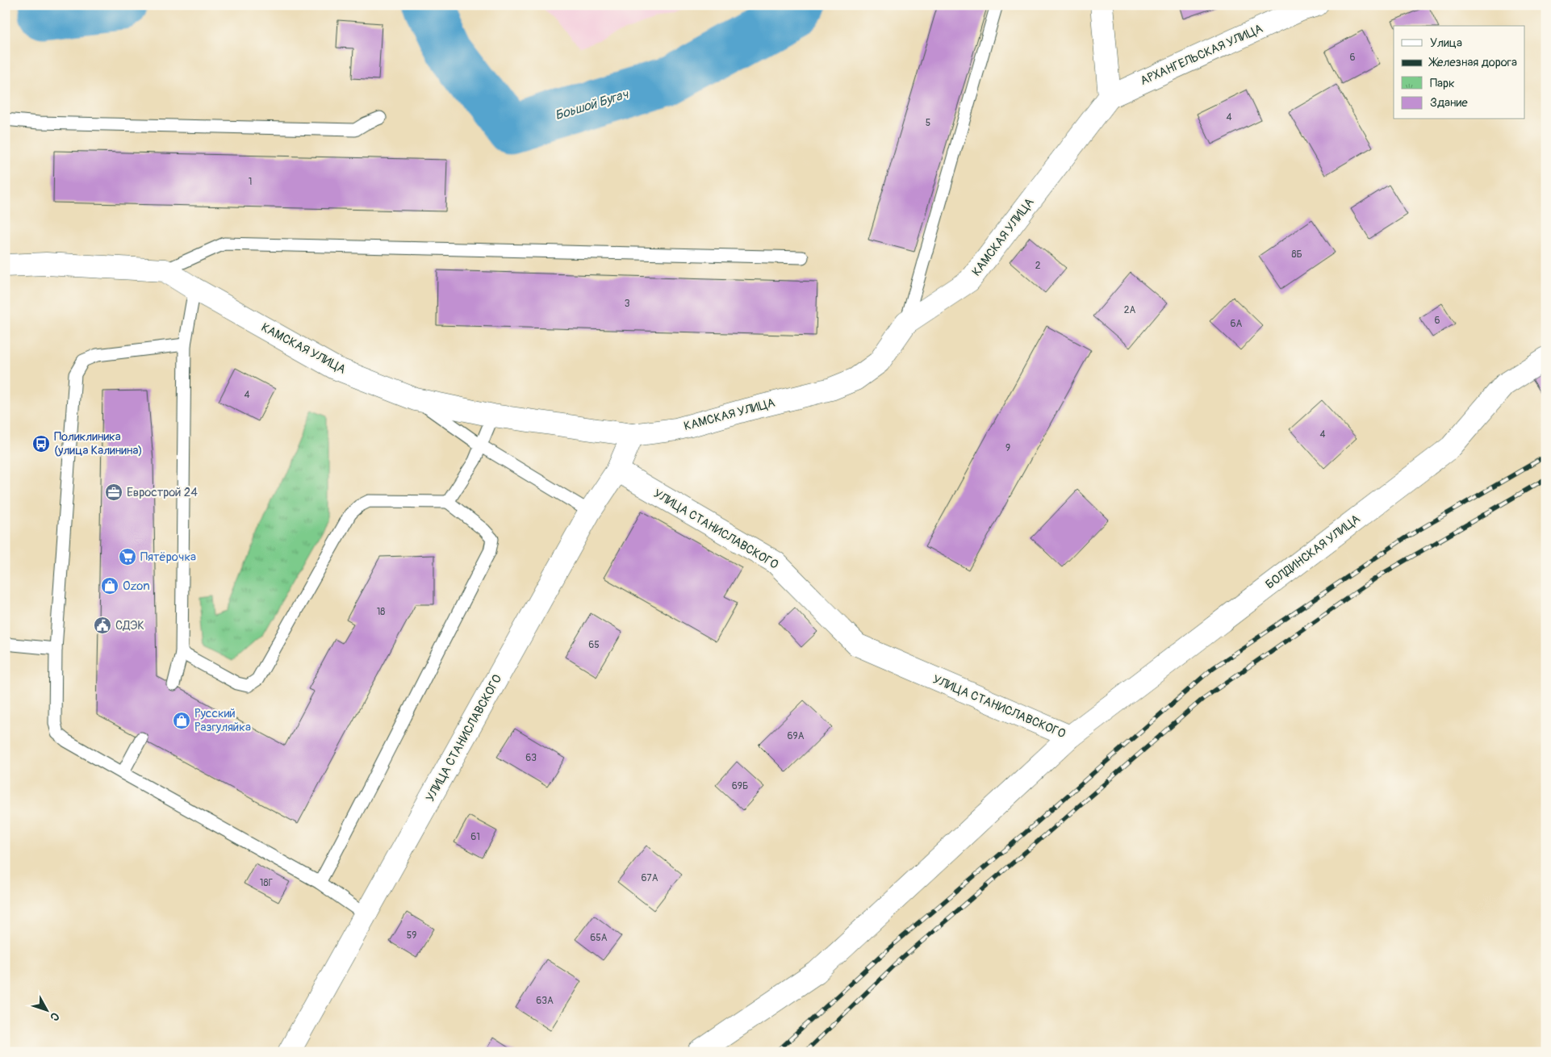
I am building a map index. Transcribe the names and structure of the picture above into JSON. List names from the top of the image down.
{
  "streets": {
    "street": [
      "АРХАНГЕЛЬСКАЯ УЛИЦА",
      "КАМСКАЯ УЛИЦА",
      "УЛИЦА СТАНИСЛАВСКОГО",
      "БОЛДИНСКАЯ УЛИЦА"
    ]
  },
  "crossings": [
    ["АРХАНГЕЛЬСКАЯ УЛИЦА", "КАМСКАЯ УЛИЦА"],
    ["УЛИЦА СТАНИСЛАВСКОГО", "БОЛДИНСКАЯ УЛИЦА"]
  ],
  "water": ["Боьшой Бугач"],
  "places": {
    "bus stop": ["Поликлиника (улица Калинина)"],
    "office": ["Еврострой 24"],
    "supermarket": ["Пятёрочка"],
    "shop": ["Ozon", "Русский Разгуляйка"],
    "public building": ["СДЭК"]
  },
  "house_numbers": [
    "6",
    "4",
    "5",
    "1",
    "8Б",
    "2",
    "3",
    "2А",
    "6",
    "6А",
    "4",
    "4",
    "9",
    "18",
    "65",
    "69А",
    "63",
    "69Б",
    "61",
    "67А",
    "18Г",
    "59",
    "65А",
    "63А"
  ],
  "legend": [
    "Улица",
    "Железная дорога",
    "Парк",
    "Здание"
  ],
  "north": "bottom right"
}
